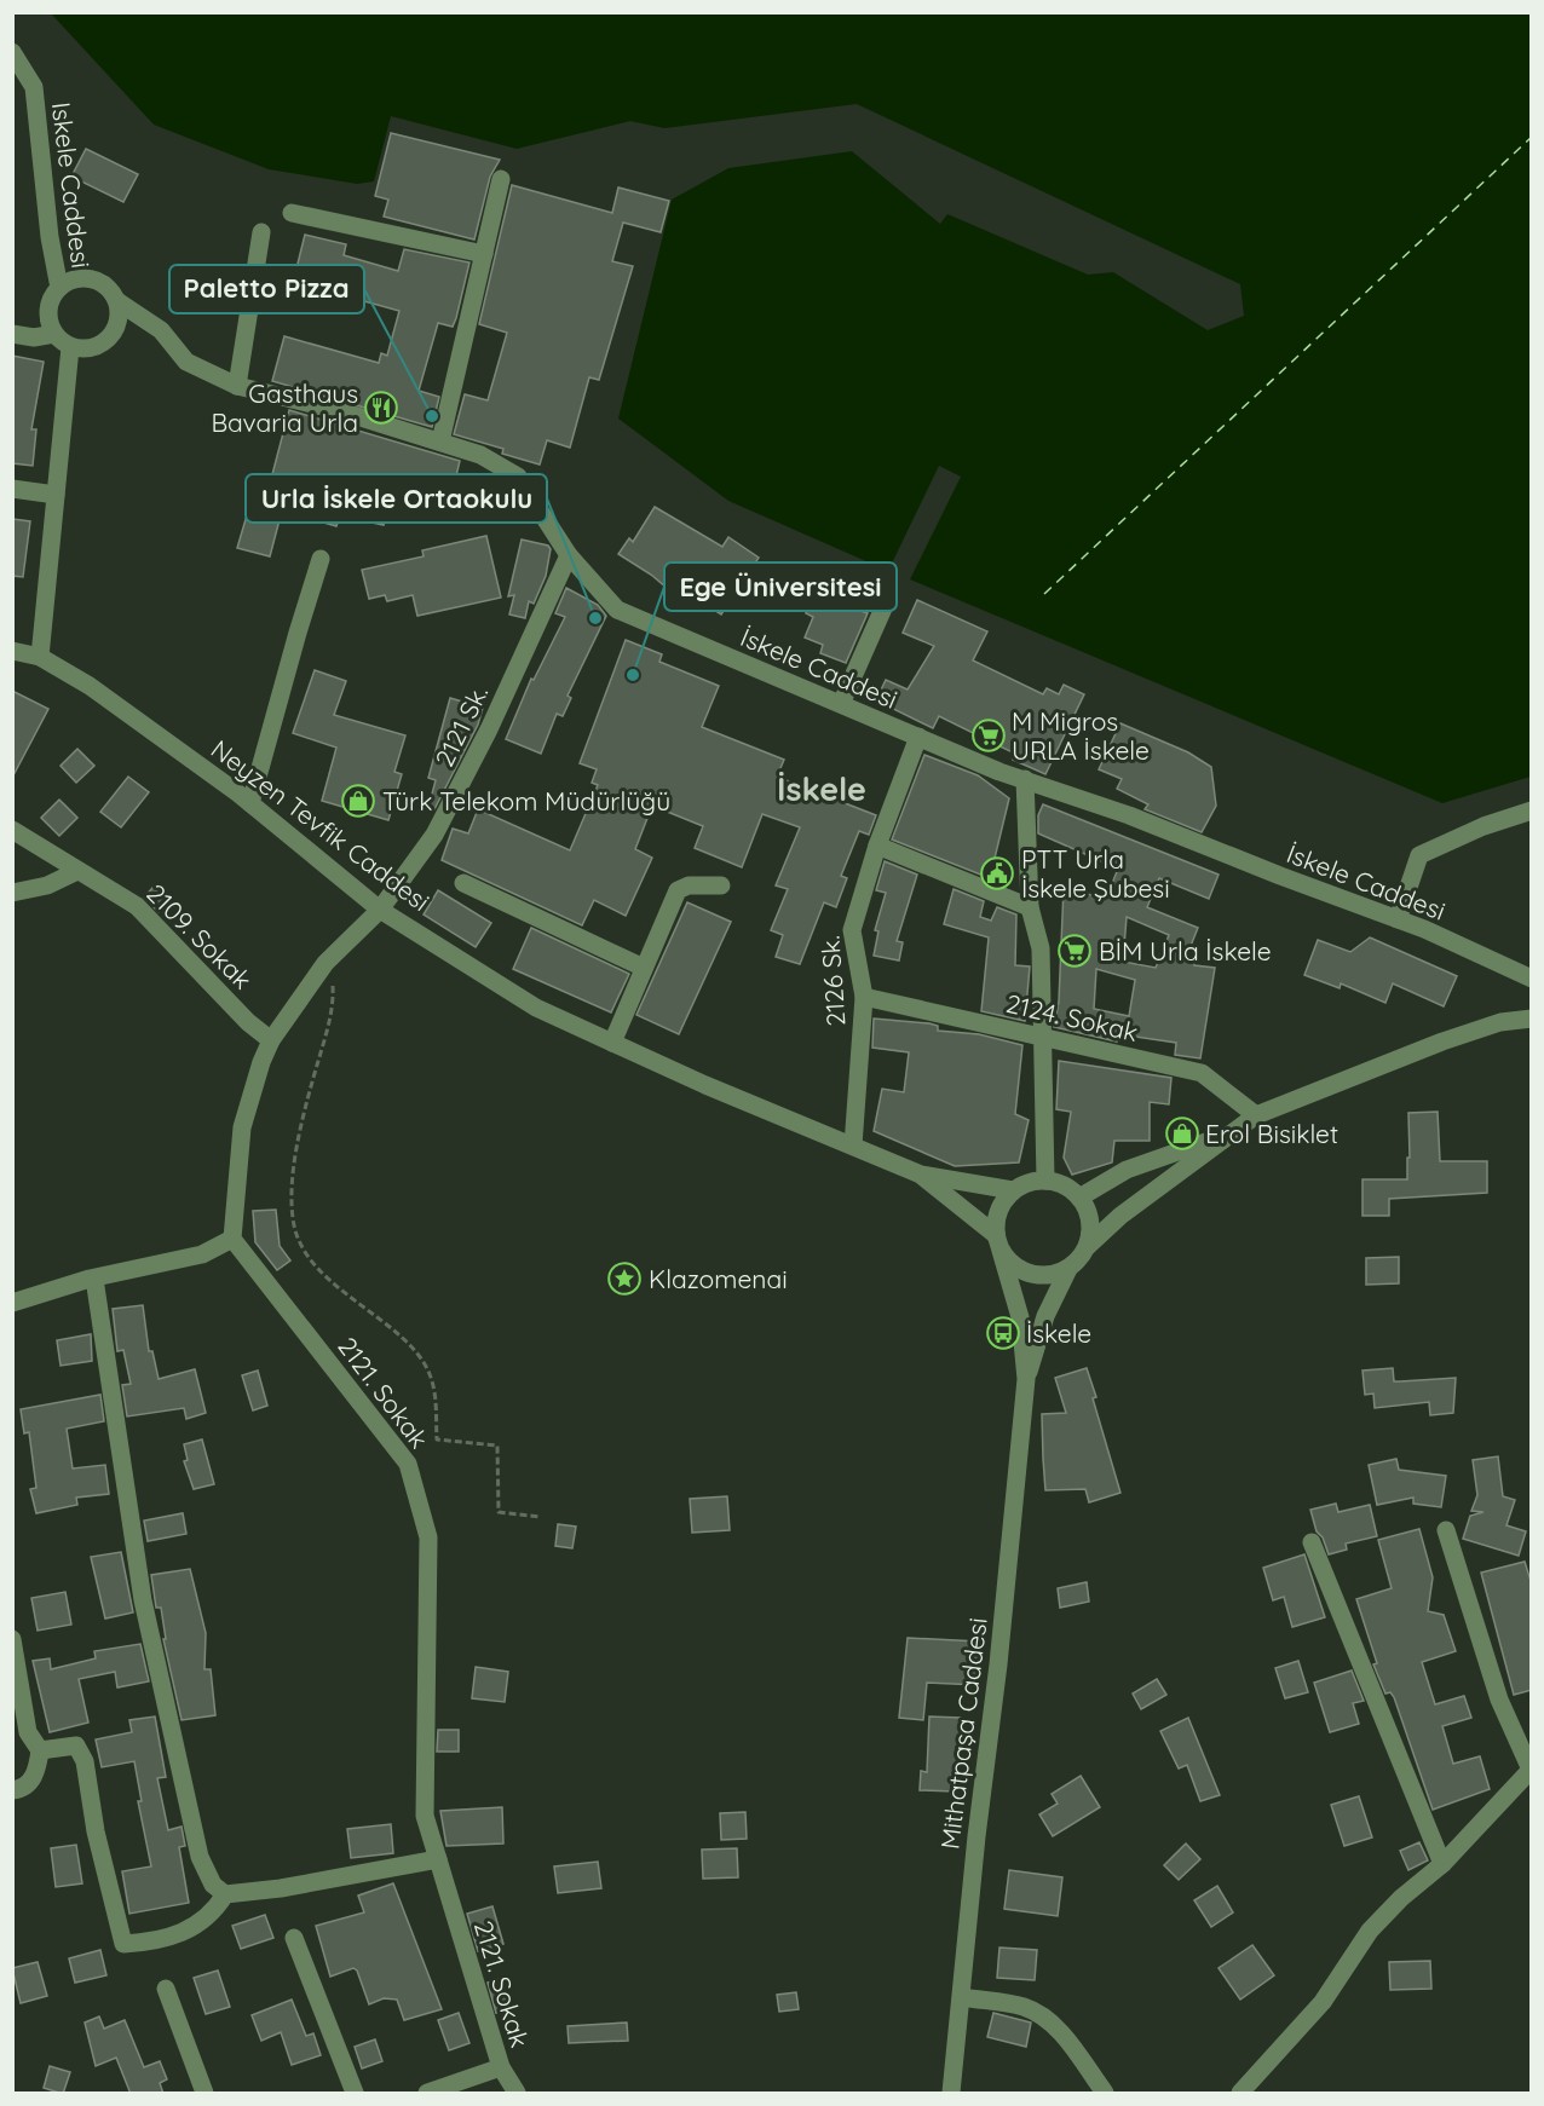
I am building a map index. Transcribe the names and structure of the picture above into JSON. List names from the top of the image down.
{
  "streets": {
    "street": [
      "Iskele Caddesi",
      "İskele Caddesi",
      "2121 Sk.",
      "Neyzen Tevfik Caddesi",
      "2109. Sokak",
      "2126 Sk.",
      "2124. Sokak",
      "2121. Sokak",
      "Mithatpaşa Caddesi"
    ]
  },
  "crossings": [
    ["Iskele Caddesi", "İskele Caddesi"],
    ["İskele Caddesi", "2121 Sk."],
    ["İskele Caddesi", "2126 Sk."],
    ["2121 Sk.", "Neyzen Tevfik Caddesi"],
    ["Neyzen Tevfik Caddesi", "2126 Sk."],
    ["2126 Sk.", "2124. Sokak"]
  ],
  "districts": ["İskele"],
  "places": {
    "restaurant": ["Gasthaus Bavaria Urla"],
    "other": ["Paletto Pizza", "Urla İskele Ortaokulu", "Ege Üniversitesi"],
    "supermarket": ["M Migros URLA İskele", "BİM Urla İskele"],
    "shop": ["Türk Telekom Müdürlüğü", "Erol Bisiklet"],
    "public building": ["PTT Urla İskele Şubesi"],
    "place": ["Klazomenai"],
    "bus stop": ["İskele"]
  }
}
